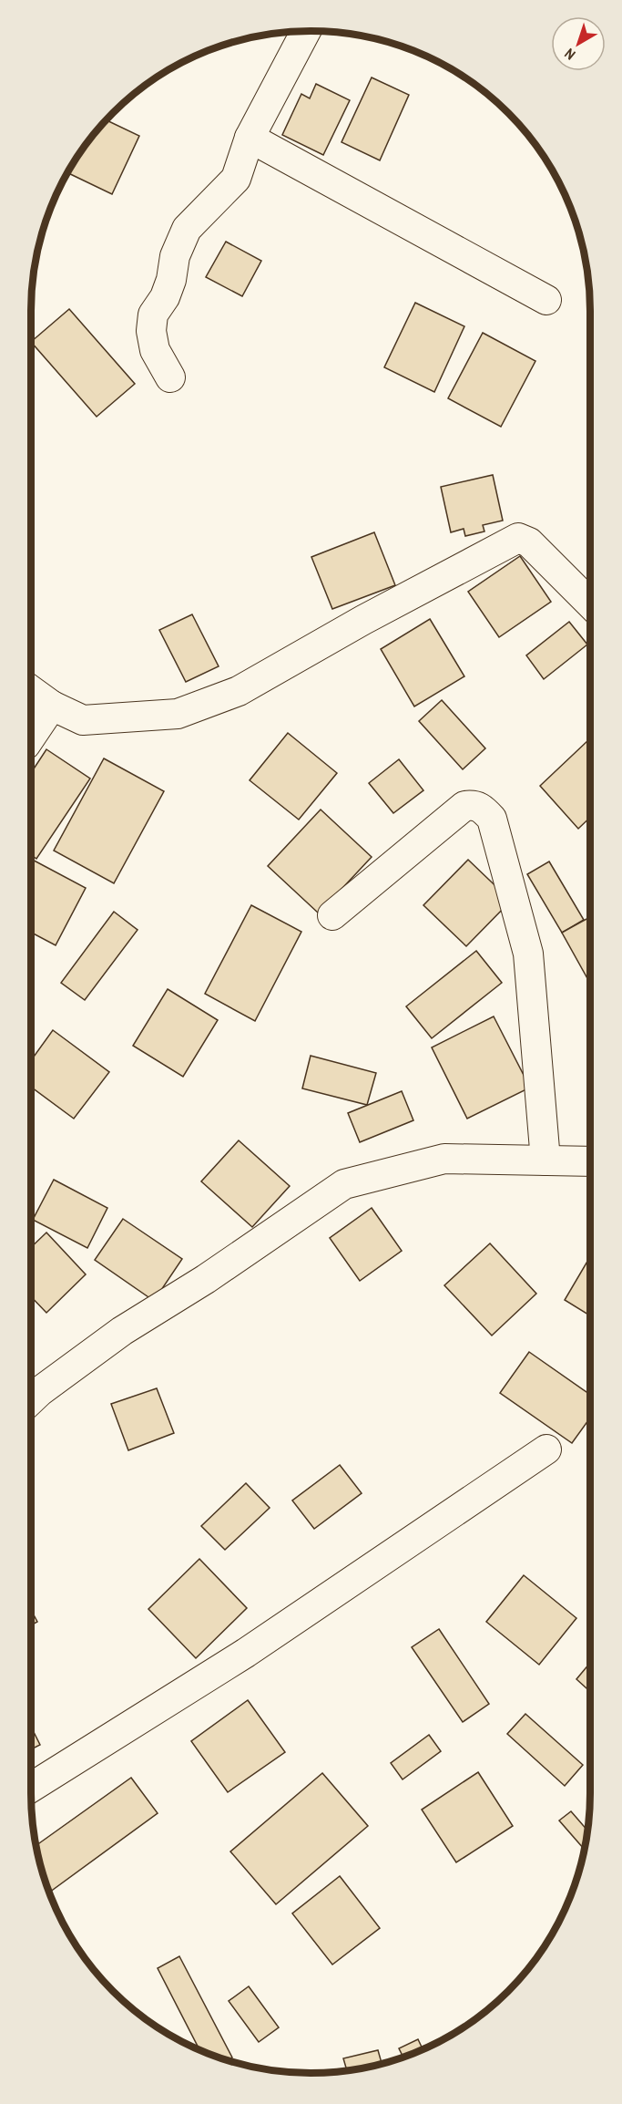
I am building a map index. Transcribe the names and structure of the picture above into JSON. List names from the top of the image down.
{
  "north": "bottom left"
}
